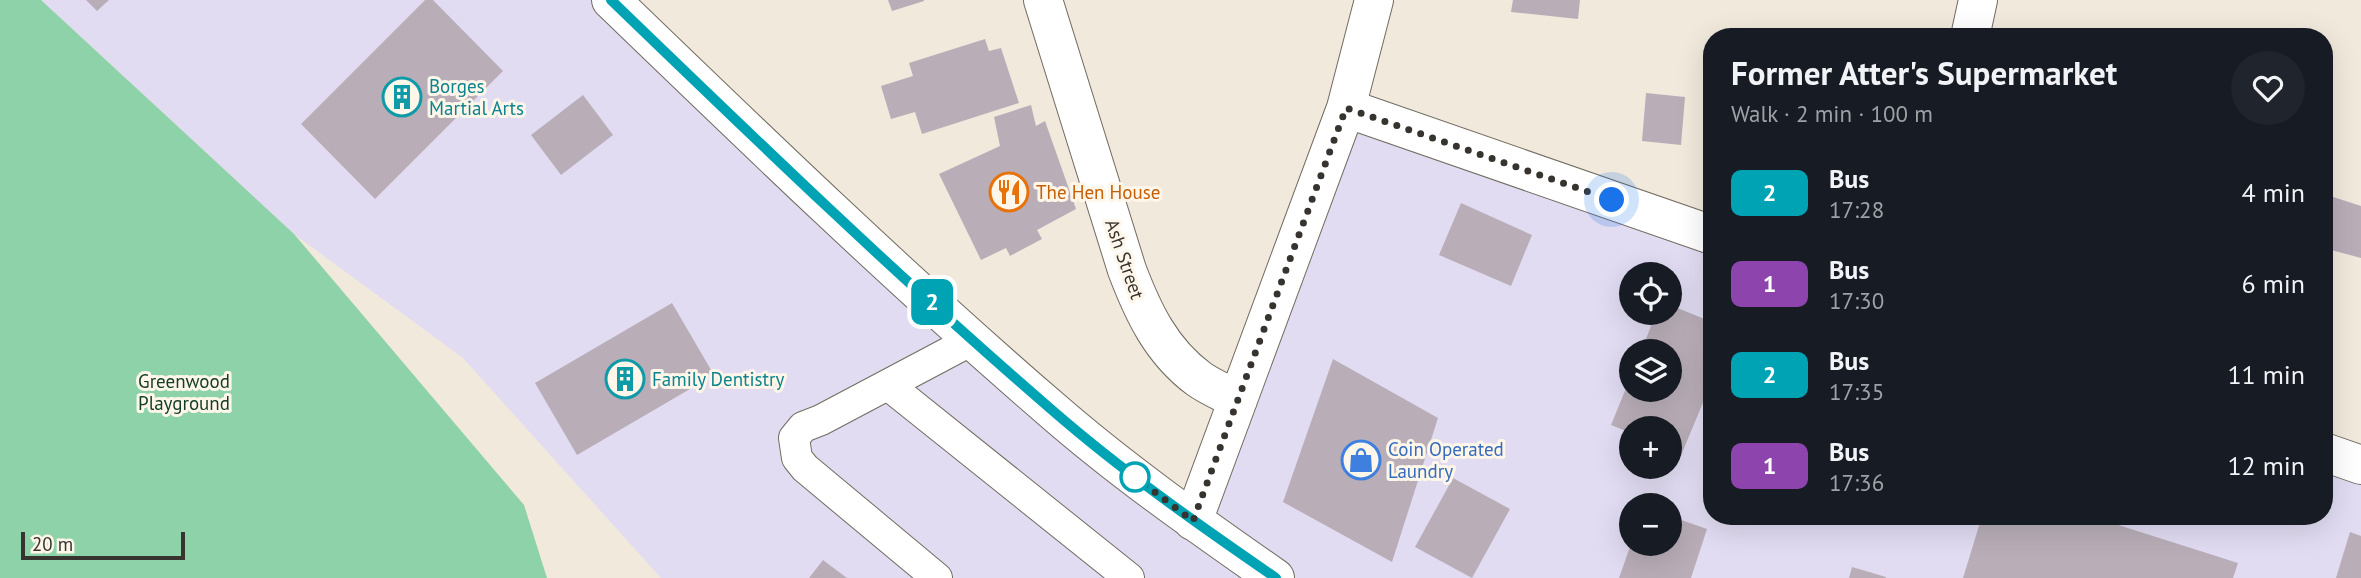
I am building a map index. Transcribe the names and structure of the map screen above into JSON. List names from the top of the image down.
{
  "streets": {
    "street": ["Ash Street"]
  },
  "parks": ["Greenwood Playground"],
  "places": {
    "building": ["Borges Martial Arts", "Family Dentistry"],
    "restaurant": ["The Hen House"],
    "shop": ["Coin Operated Laundry"]
  },
  "lines": ["bus line 2"],
  "scale_bar": "20 m",
  "page": {
    "on_map": "2",
    "heading": ["Former Atter's Supermarket", "Walk · 2 min · 100 m"],
    "list": [
      {
        "mark": "2",
        "name": "Bus",
        "note": "17:28",
        "value": "4 min"
      },
      {
        "mark": "1",
        "name": "Bus",
        "note": "17:30",
        "value": "6 min"
      },
      {
        "mark": "2",
        "name": "Bus",
        "note": "17:35",
        "value": "11 min"
      },
      {
        "mark": "1",
        "name": "Bus",
        "note": "17:36",
        "value": "12 min"
      }
    ],
    "map_buttons": ["+", "−"],
    "scale": "20 m"
  }
}
